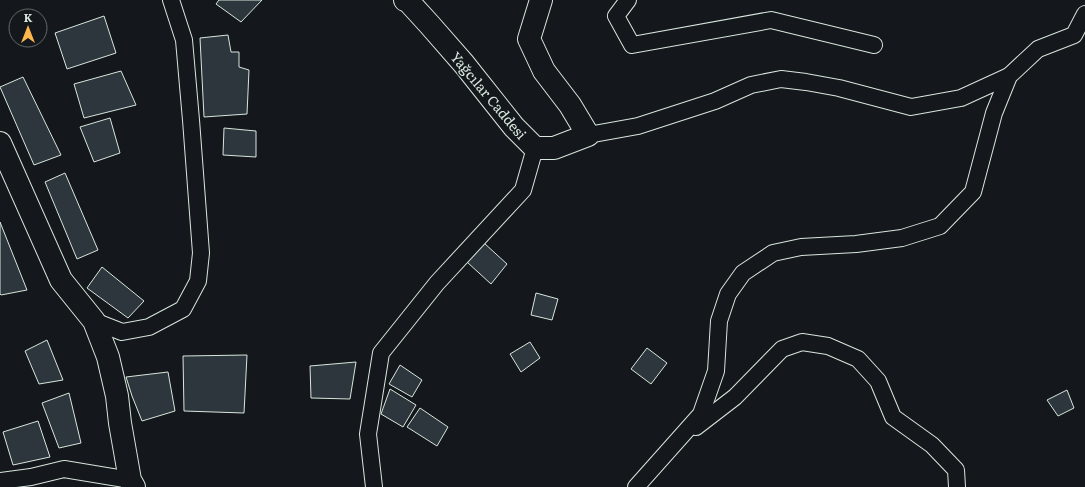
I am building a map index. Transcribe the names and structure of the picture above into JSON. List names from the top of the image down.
{
  "streets": {
    "street": ["Yağcılar Caddesi"]
  },
  "north": "top"
}
